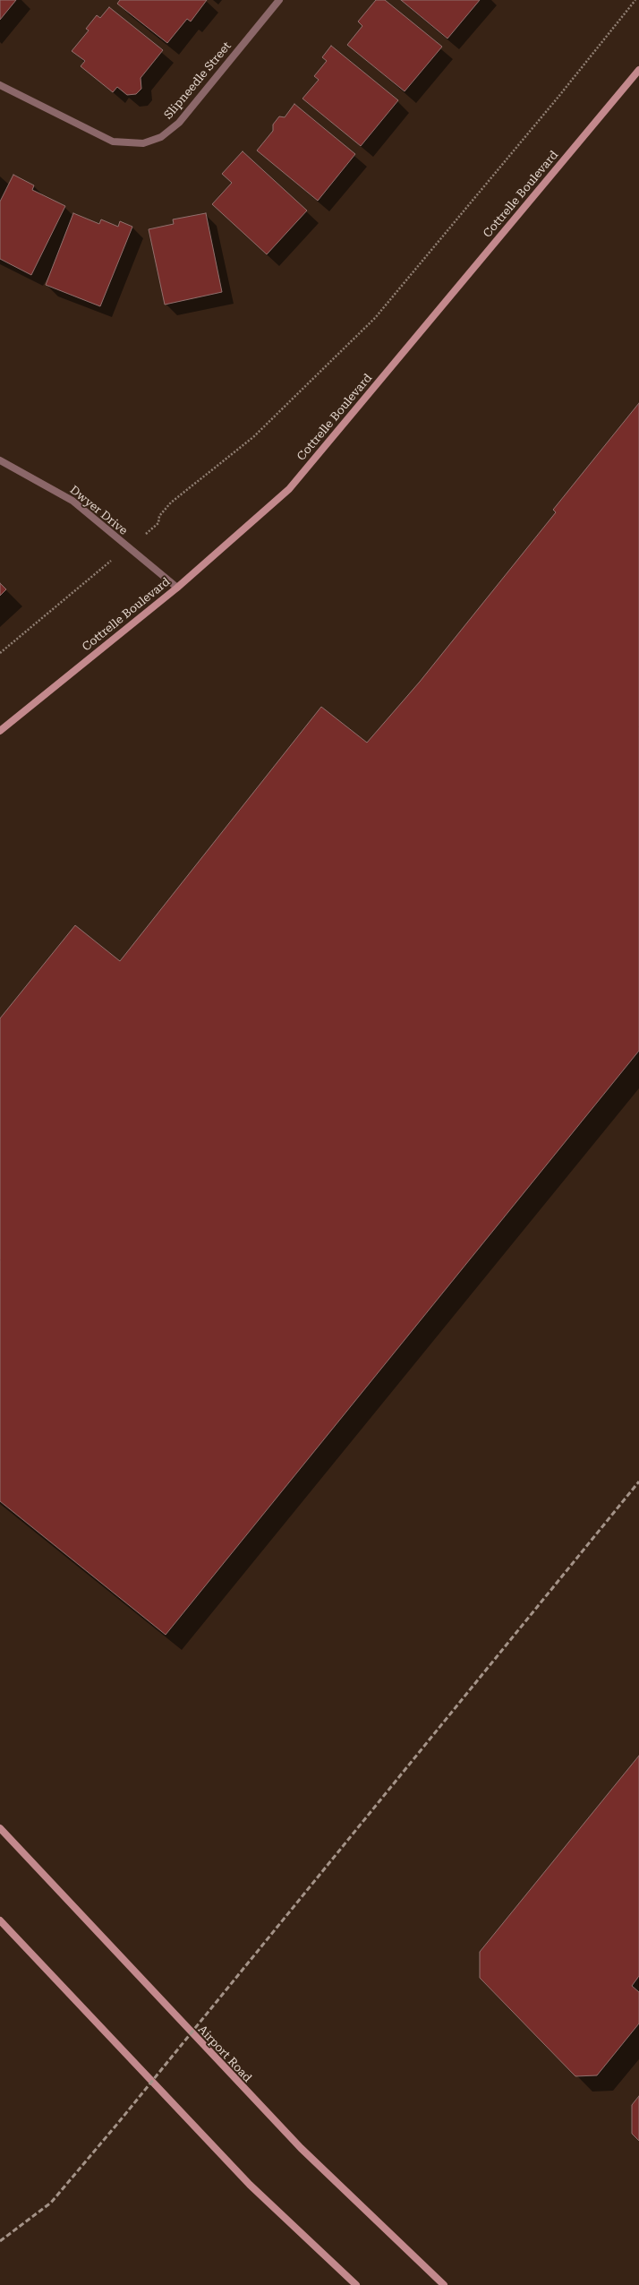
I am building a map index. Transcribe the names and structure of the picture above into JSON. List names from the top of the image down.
{
  "streets": {
    "main road": ["Cottrelle Boulevard", "Airport Road"],
    "street": ["Slipneedle Street", "Dwyer Drive"]
  },
  "crossings": [
    ["Cottrelle Boulevard", "Dwyer Drive"]
  ]
}
